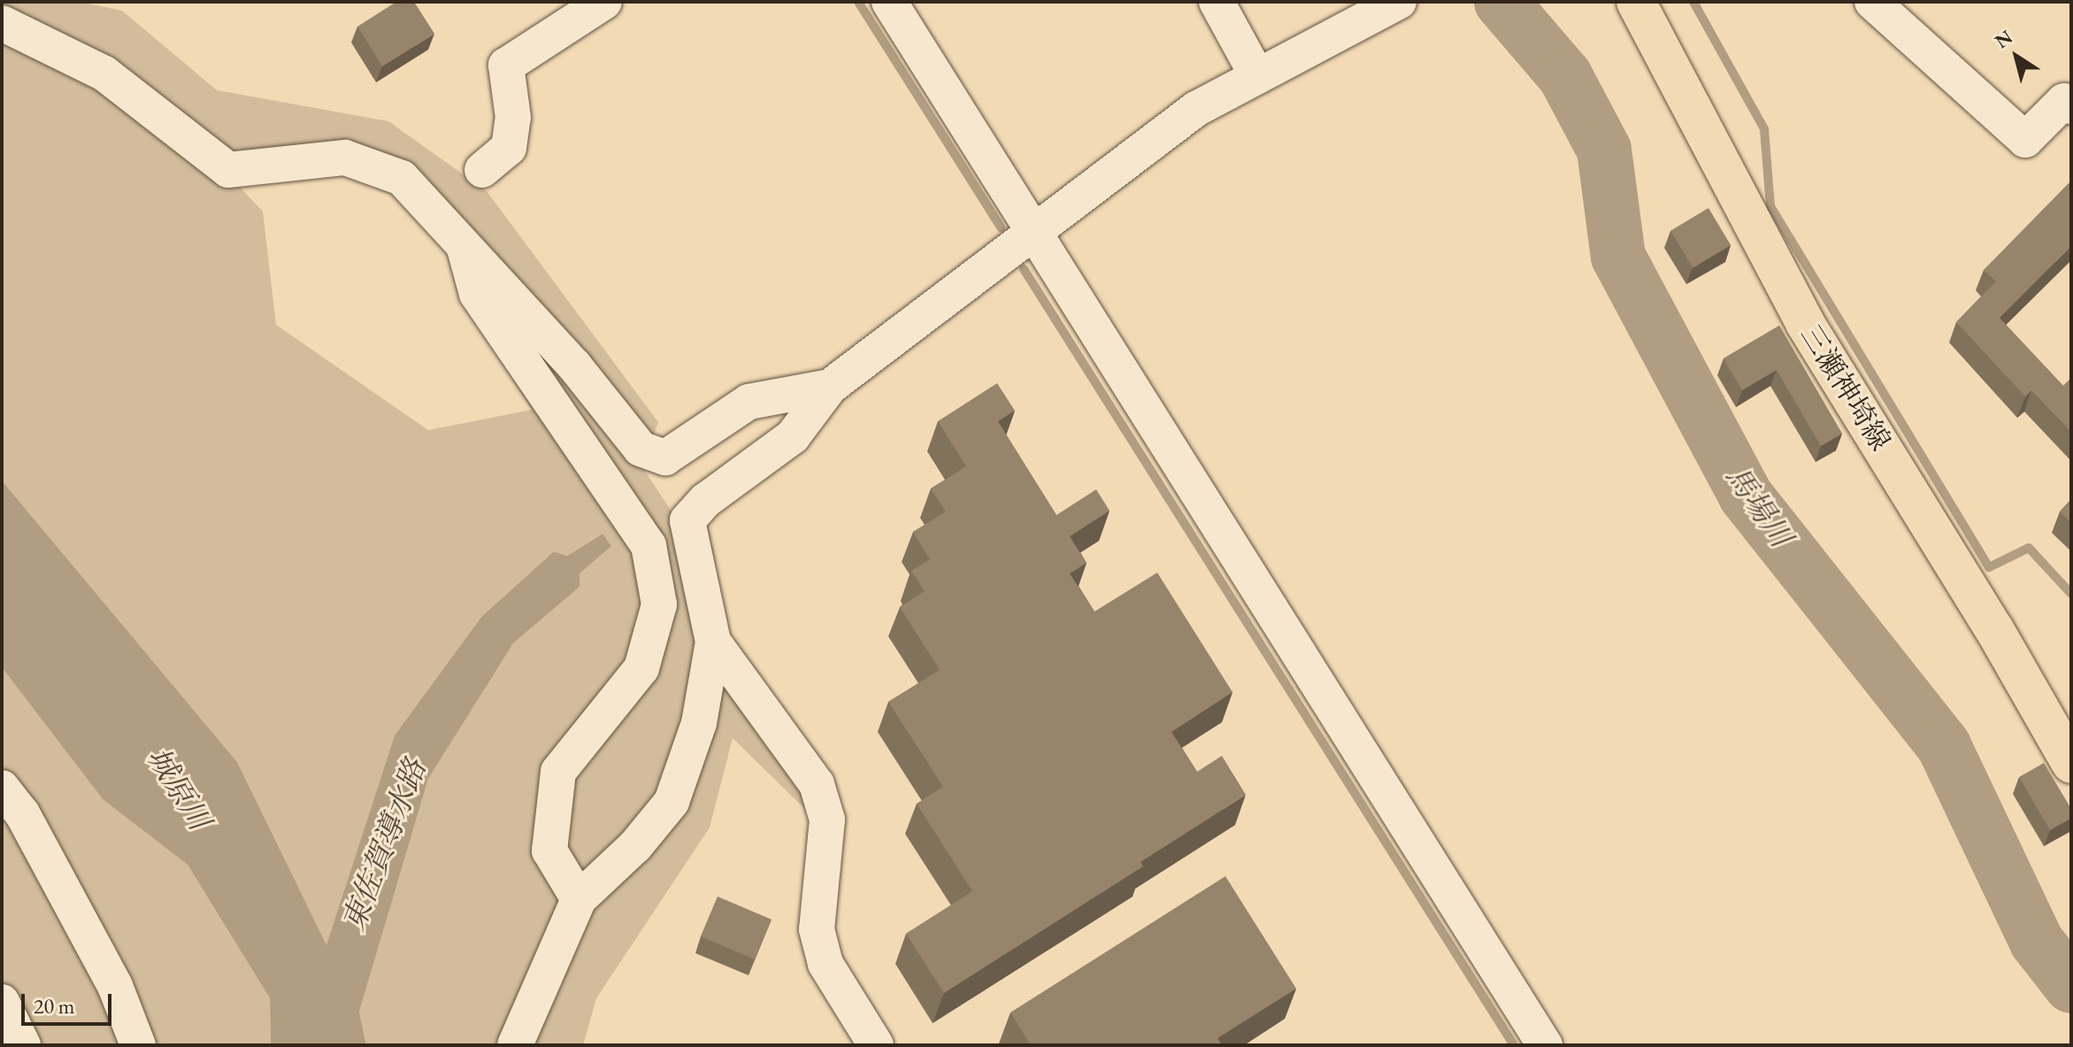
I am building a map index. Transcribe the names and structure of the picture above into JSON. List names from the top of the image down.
{
  "streets": {
    "main road": ["三瀬神埼線"]
  },
  "water": ["馬場川", "城原川", "東佐賀導水路"],
  "scale_bar": "20 m",
  "north": "top left"
}
